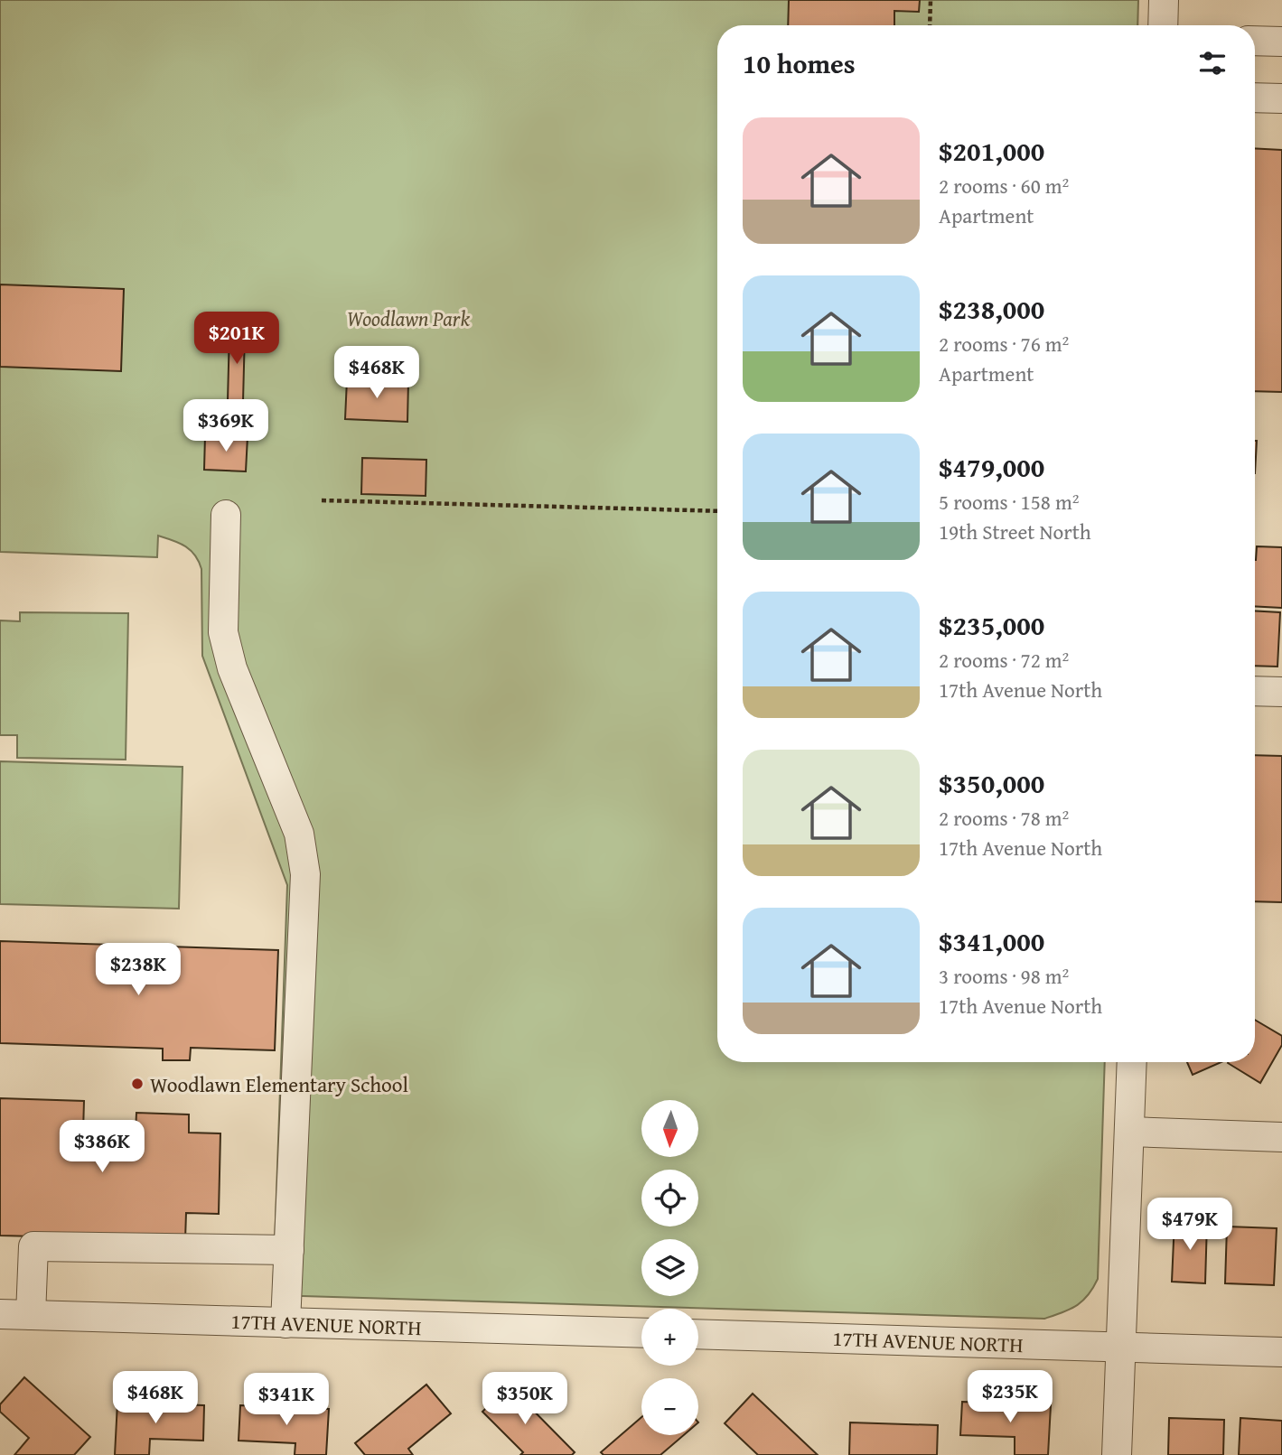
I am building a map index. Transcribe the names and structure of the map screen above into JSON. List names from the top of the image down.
{
  "streets": {
    "street": ["17TH AVENUE NORTH"]
  },
  "parks": ["Woodlawn Park"],
  "places": ["Woodlawn Elementary School"],
  "north": "bottom",
  "page": {
    "heading": "10 homes",
    "list": [
      {
        "name": "$201,000",
        "note": "2 rooms · 60 m² · Apartment"
      },
      {
        "name": "$238,000",
        "note": "2 rooms · 76 m² · Apartment"
      },
      {
        "name": "$479,000",
        "note": "5 rooms · 158 m² · 19th Street North"
      },
      {
        "name": "$235,000",
        "note": "2 rooms · 72 m² · 17th Avenue North"
      },
      {
        "name": "$350,000",
        "note": "2 rooms · 78 m² · 17th Avenue North"
      },
      {
        "name": "$341,000",
        "note": "3 rooms · 98 m² · 17th Avenue North"
      }
    ],
    "price": [
      "$201K",
      "$468K",
      "$369K",
      "$238K",
      "$386K",
      "$479K",
      "$235K",
      "$468K",
      "$350K",
      "$341K"
    ],
    "map_buttons": ["+", "−"]
  }
}
